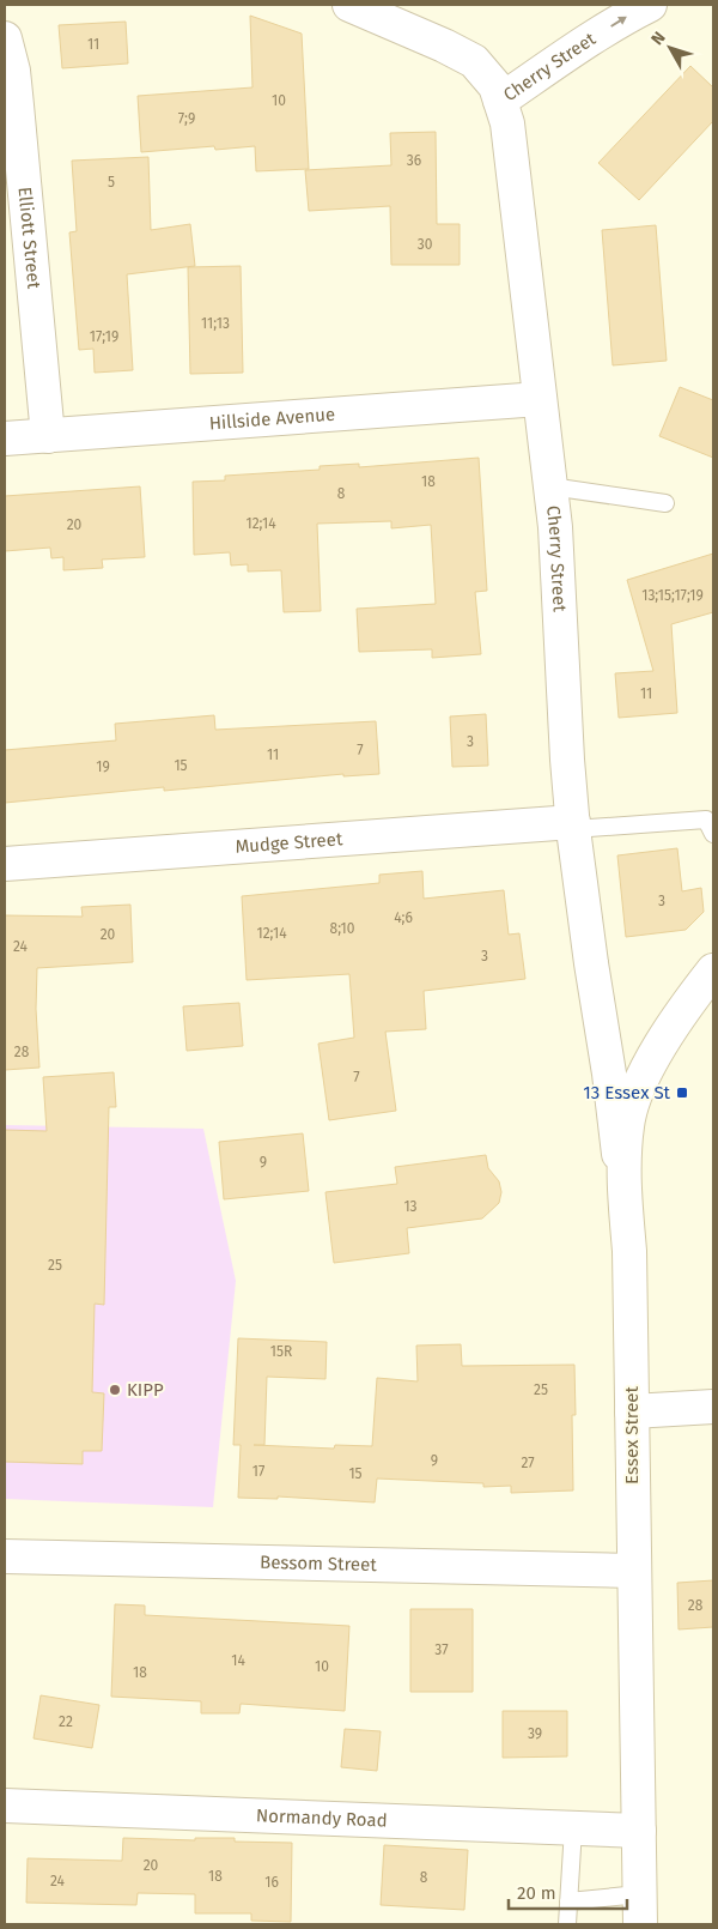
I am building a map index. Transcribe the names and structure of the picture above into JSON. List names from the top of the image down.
{
  "streets": {
    "street": [
      "Cherry Street",
      "Elliott Street",
      "Hillside Avenue",
      "Mudge Street",
      "Essex Street",
      "Bessom Street",
      "Normandy Road"
    ]
  },
  "crossings": [
    ["Cherry Street", "Hillside Avenue"],
    ["Cherry Street", "Mudge Street"],
    ["Cherry Street", "Essex Street"],
    ["Elliott Street", "Hillside Avenue"],
    ["Essex Street", "Bessom Street"],
    ["Essex Street", "Normandy Road"]
  ],
  "places": {
    "transit": ["13 Essex St"],
    "other": ["KIPP"]
  },
  "house_numbers": [
    "11",
    "10",
    "7;9",
    "36",
    "5",
    "30",
    "11;13",
    "17;19",
    "18",
    "8",
    "12;14",
    "20",
    "13;15;17;19",
    "11",
    "3",
    "7",
    "11",
    "15",
    "19",
    "3",
    "4;6",
    "8;10",
    "12;14",
    "20",
    "24",
    "3",
    "28",
    "7",
    "9",
    "13",
    "25",
    "15R",
    "25",
    "9",
    "27",
    "17",
    "15",
    "28",
    "37",
    "14",
    "10",
    "18",
    "22",
    "39",
    "20",
    "18",
    "8",
    "24",
    "16"
  ],
  "scale_bar": "20 m",
  "north": "top left"
}
